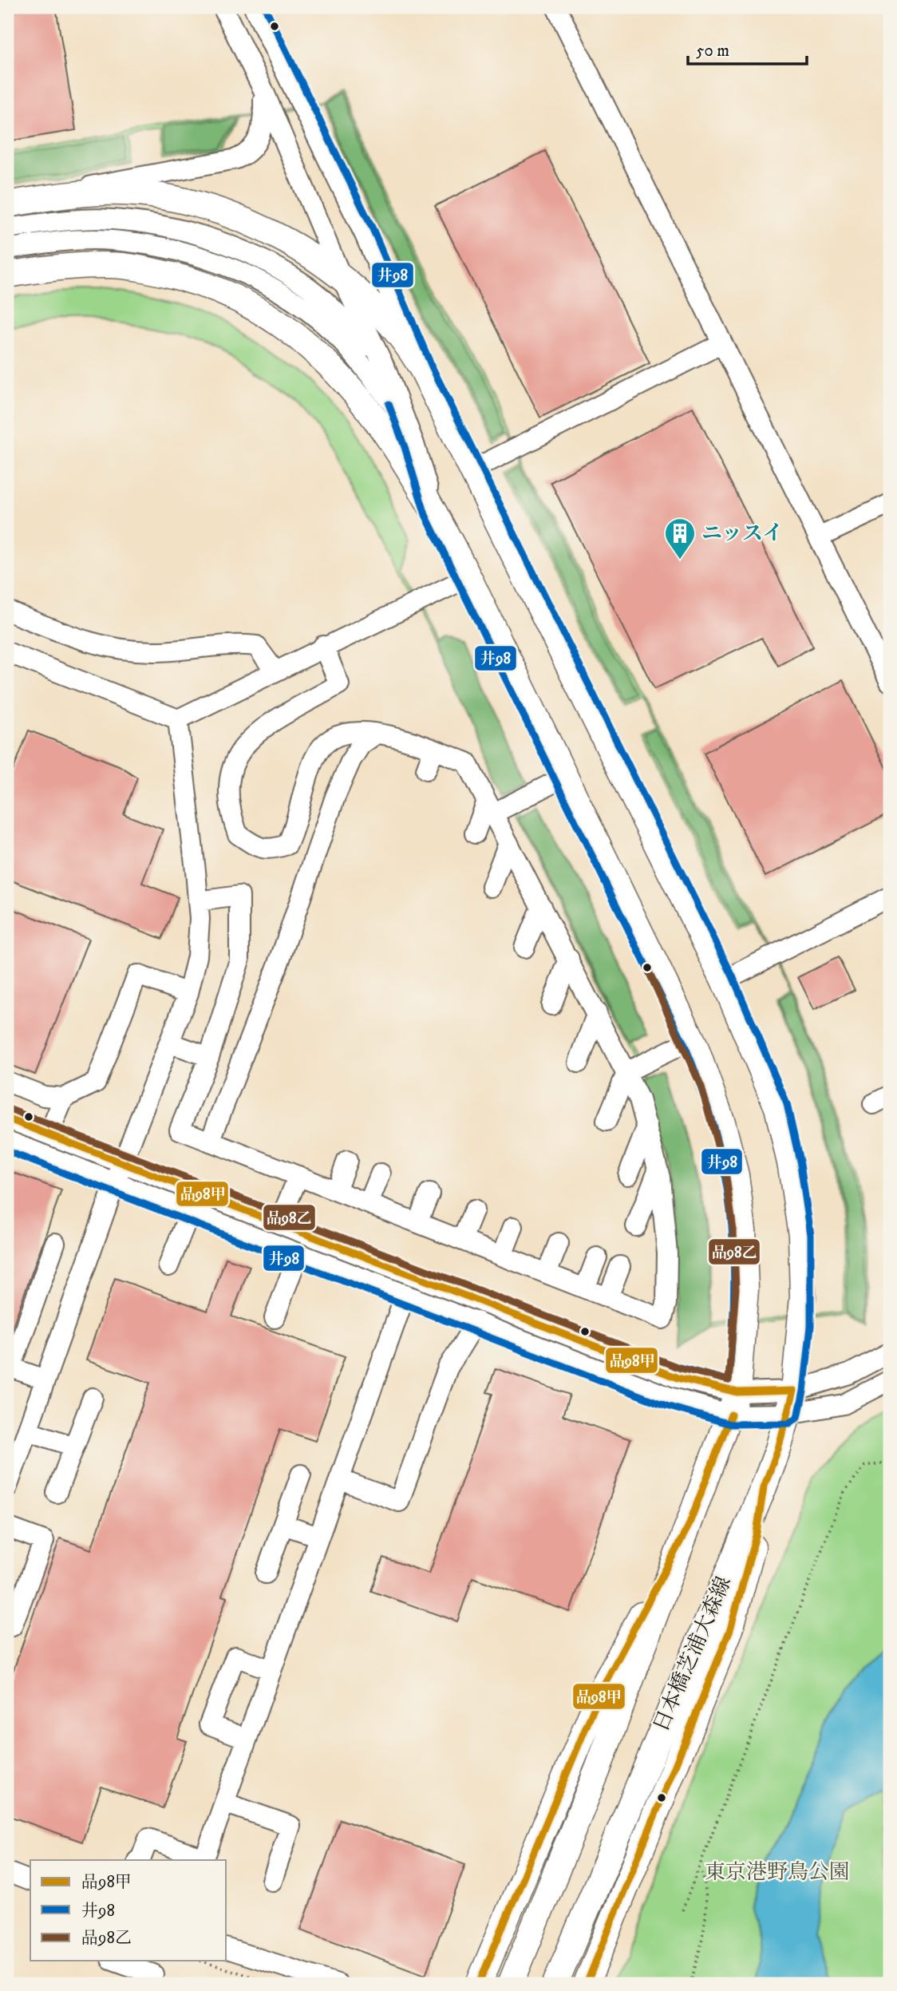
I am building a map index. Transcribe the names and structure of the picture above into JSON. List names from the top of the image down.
{
  "streets": {
    "main road": ["日本橋芝浦大森線"]
  },
  "parks": ["東京港野鳥公園"],
  "places": {
    "building": ["ニッスイ"]
  },
  "lines": ["transit line 井98", "transit line 品98乙", "transit line 品98甲"],
  "legend": ["品98甲", "井98", "品98乙"],
  "scale_bar": "50 m"
}
